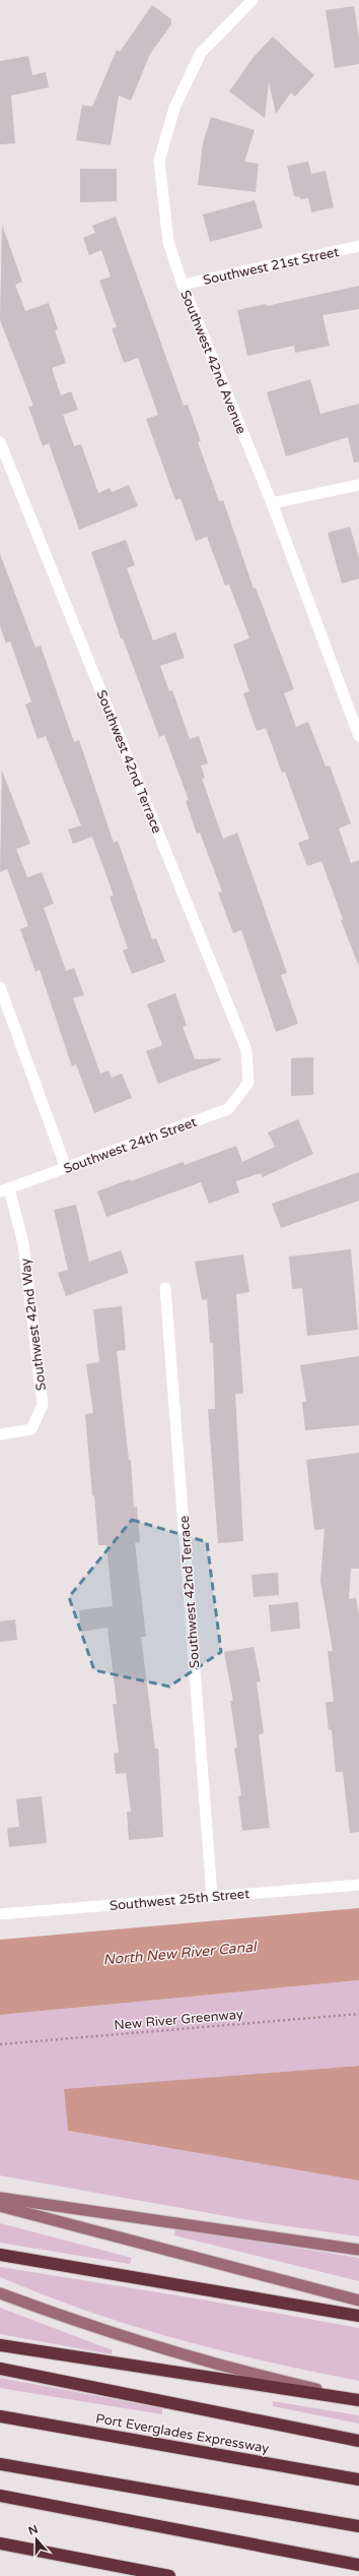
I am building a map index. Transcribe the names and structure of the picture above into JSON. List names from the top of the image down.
{
  "streets": {
    "highway": ["Port Everglades Expressway"],
    "street": [
      "Southwest 21st Street",
      "Southwest 42nd Avenue",
      "Southwest 42nd Terrace",
      "Southwest 24th Street",
      "Southwest 42nd Way",
      "Southwest 25th Street"
    ],
    "path": ["New River Greenway"]
  },
  "crossings": [
    ["Southwest 21st Street", "Southwest 42nd Avenue"],
    ["Southwest 42nd Terrace", "Southwest 24th Street"],
    ["Southwest 42nd Terrace", "Southwest 25th Street"],
    ["Southwest 24th Street", "Southwest 42nd Way"]
  ],
  "water": ["North New River Canal"],
  "north": "top"
}
